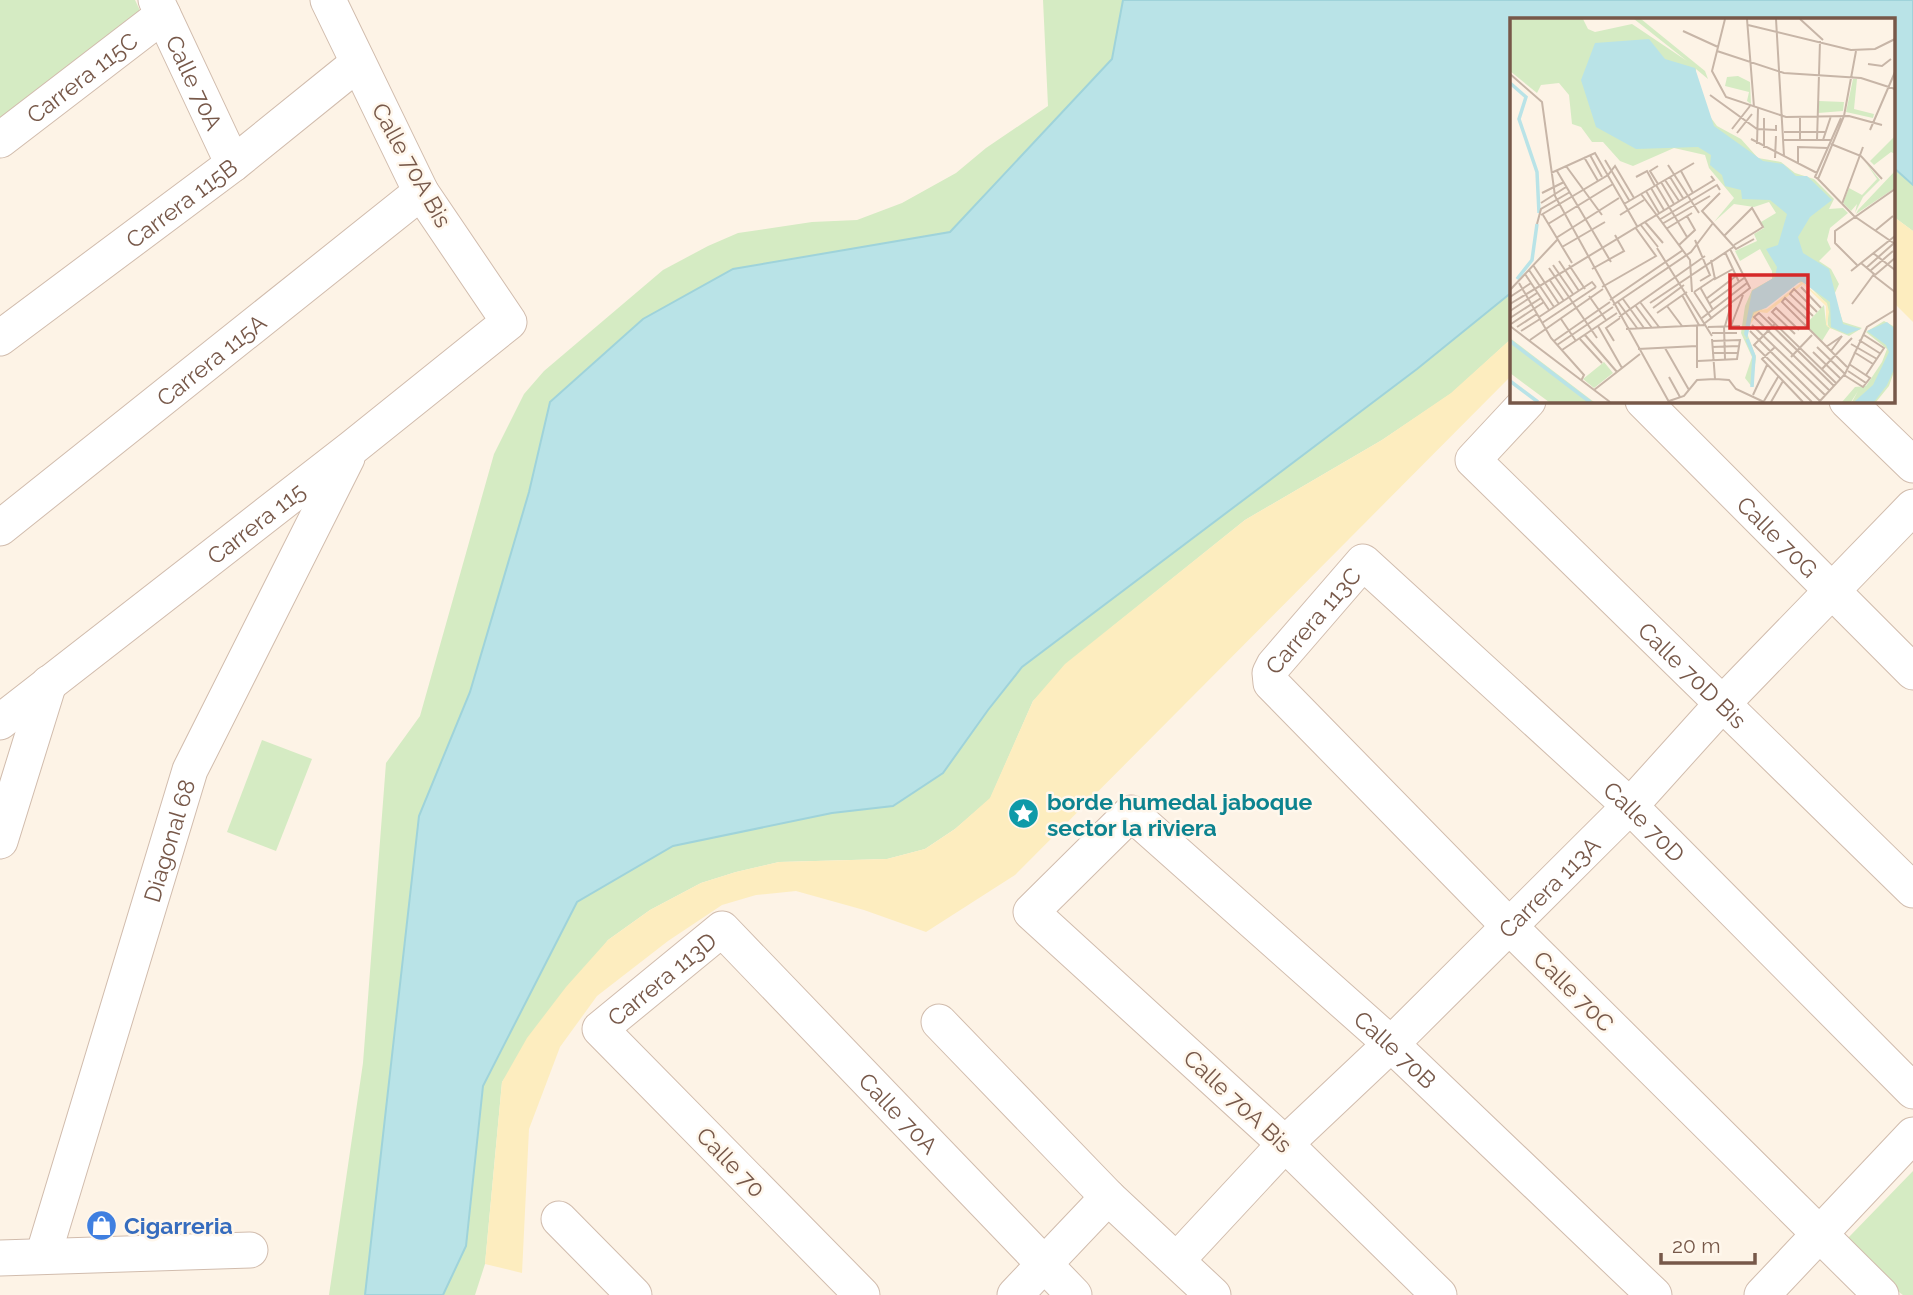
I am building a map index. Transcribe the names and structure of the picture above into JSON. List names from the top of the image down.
{
  "streets": {
    "street": [
      "Carrera 115C",
      "Calle 70A",
      "Calle 70A Bis",
      "Carrera 115B",
      "Carrera 115A",
      "Carrera 115",
      "Calle 70G",
      "Carrera 113C",
      "Calle 70D Bis",
      "Calle 70D",
      "Diagonal 68",
      "Carrera 113A",
      "Carrera 113D",
      "Calle 70C",
      "Calle 70B",
      "Calle 70"
    ]
  },
  "crossings": [
    ["Carrera 115C", "Calle 70A"],
    ["Calle 70A", "Carrera 115B"],
    ["Calle 70A", "Carrera 113D"],
    ["Calle 70A Bis", "Carrera 115B"],
    ["Calle 70A Bis", "Carrera 115A"],
    ["Calle 70A Bis", "Carrera 115"],
    ["Calle 70A Bis", "Carrera 113A"],
    ["Calle 70A Bis", "Calle 70B"],
    ["Carrera 115", "Diagonal 68"],
    ["Calle 70G", "Carrera 113A"],
    ["Carrera 113C", "Calle 70D"],
    ["Carrera 113C", "Calle 70C"],
    ["Calle 70D Bis", "Carrera 113A"],
    ["Calle 70D", "Carrera 113A"],
    ["Carrera 113A", "Calle 70C"],
    ["Carrera 113A", "Calle 70B"],
    ["Carrera 113D", "Calle 70"]
  ],
  "places": {
    "place": ["borde humedal jaboque sector la riviera"],
    "shop": ["Cigarreria"]
  },
  "scale_bar": "20 m"
}
